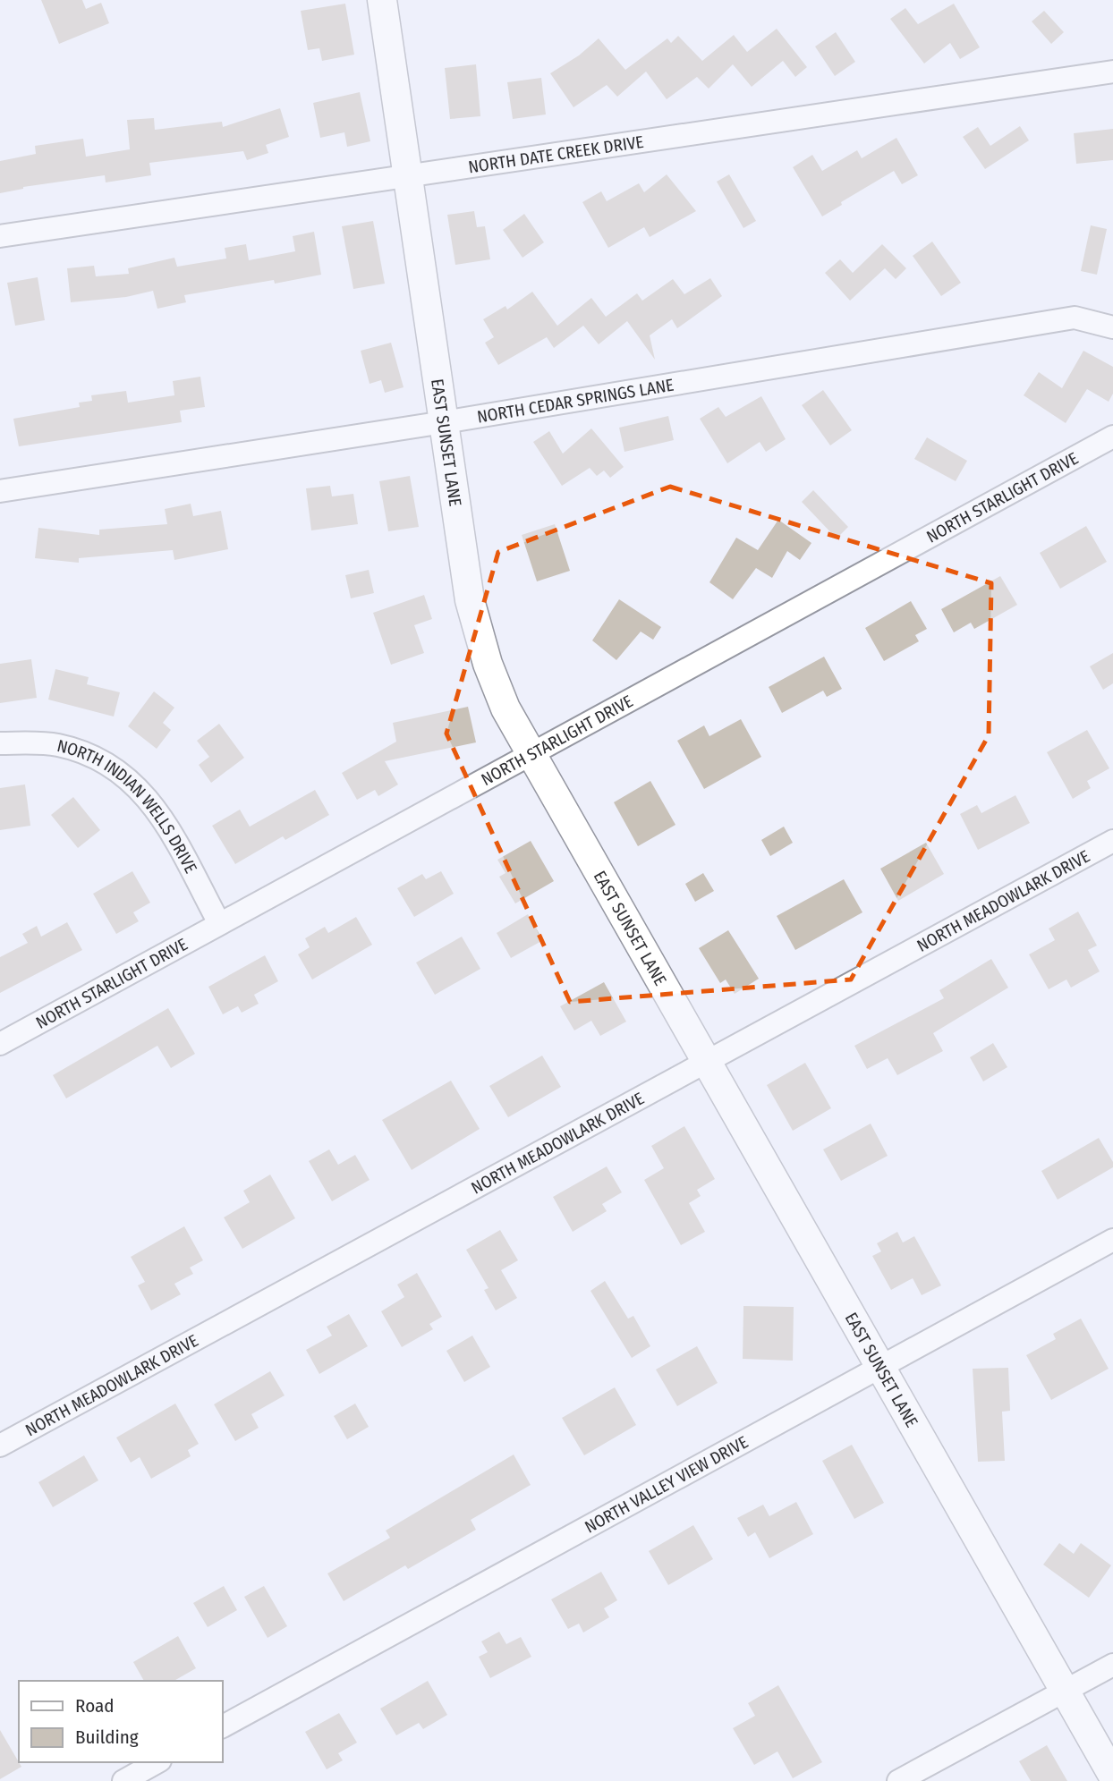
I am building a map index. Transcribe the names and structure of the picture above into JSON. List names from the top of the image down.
{
  "streets": {
    "street": [
      "NORTH DATE CREEK DRIVE",
      "NORTH CEDAR SPRINGS LANE",
      "EAST SUNSET LANE",
      "NORTH STARLIGHT DRIVE",
      "NORTH INDIAN WELLS DRIVE",
      "NORTH MEADOWLARK DRIVE",
      "NORTH VALLEY VIEW DRIVE"
    ]
  },
  "crossings": [
    ["NORTH DATE CREEK DRIVE", "EAST SUNSET LANE"],
    ["NORTH CEDAR SPRINGS LANE", "EAST SUNSET LANE"],
    ["EAST SUNSET LANE", "NORTH STARLIGHT DRIVE"],
    ["EAST SUNSET LANE", "NORTH MEADOWLARK DRIVE"],
    ["EAST SUNSET LANE", "NORTH VALLEY VIEW DRIVE"],
    ["NORTH STARLIGHT DRIVE", "NORTH INDIAN WELLS DRIVE"]
  ],
  "legend": ["Road", "Building"]
}
